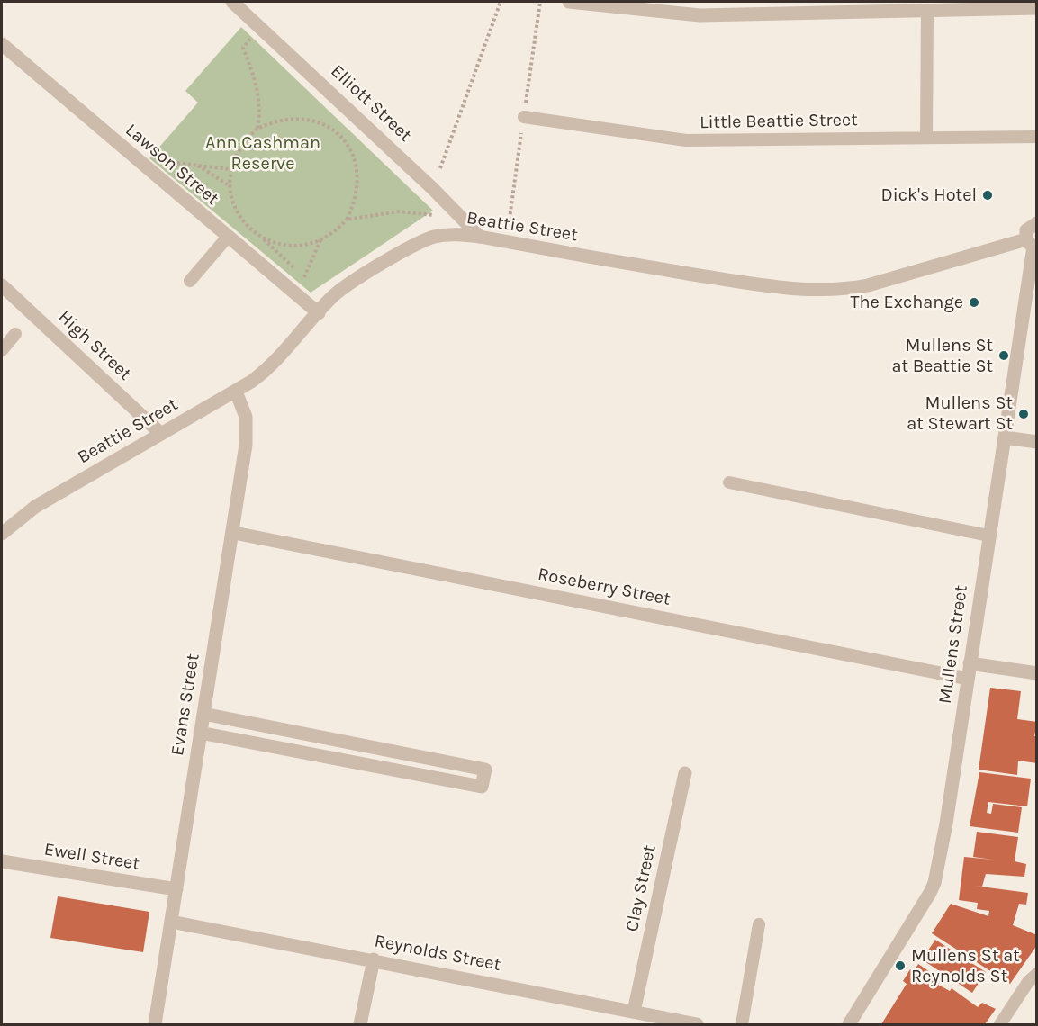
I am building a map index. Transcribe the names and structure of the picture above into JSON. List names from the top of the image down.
{
  "streets": {
    "street": [
      "Elliott Street",
      "Lawson Street",
      "Beattie Street",
      "High Street",
      "Roseberry Street",
      "Mullens Street",
      "Evans Street",
      "Ewell Street",
      "Clay Street",
      "Reynolds Street"
    ],
    "lane": ["Little Beattie Street"]
  },
  "crossings": [
    ["Elliott Street", "Beattie Street"],
    ["Lawson Street", "Beattie Street"],
    ["Beattie Street", "High Street"],
    ["Beattie Street", "Mullens Street"],
    ["Beattie Street", "Evans Street"],
    ["Roseberry Street", "Mullens Street"],
    ["Roseberry Street", "Evans Street"],
    ["Evans Street", "Ewell Street"],
    ["Evans Street", "Reynolds Street"],
    ["Clay Street", "Reynolds Street"]
  ],
  "parks": ["Ann Cashman Reserve"],
  "places": [
    "Dick's Hotel",
    "The Exchange",
    "Mullens St at Beattie St",
    "Mullens St at Stewart St",
    "Mullens St at Reynolds St"
  ]
}
